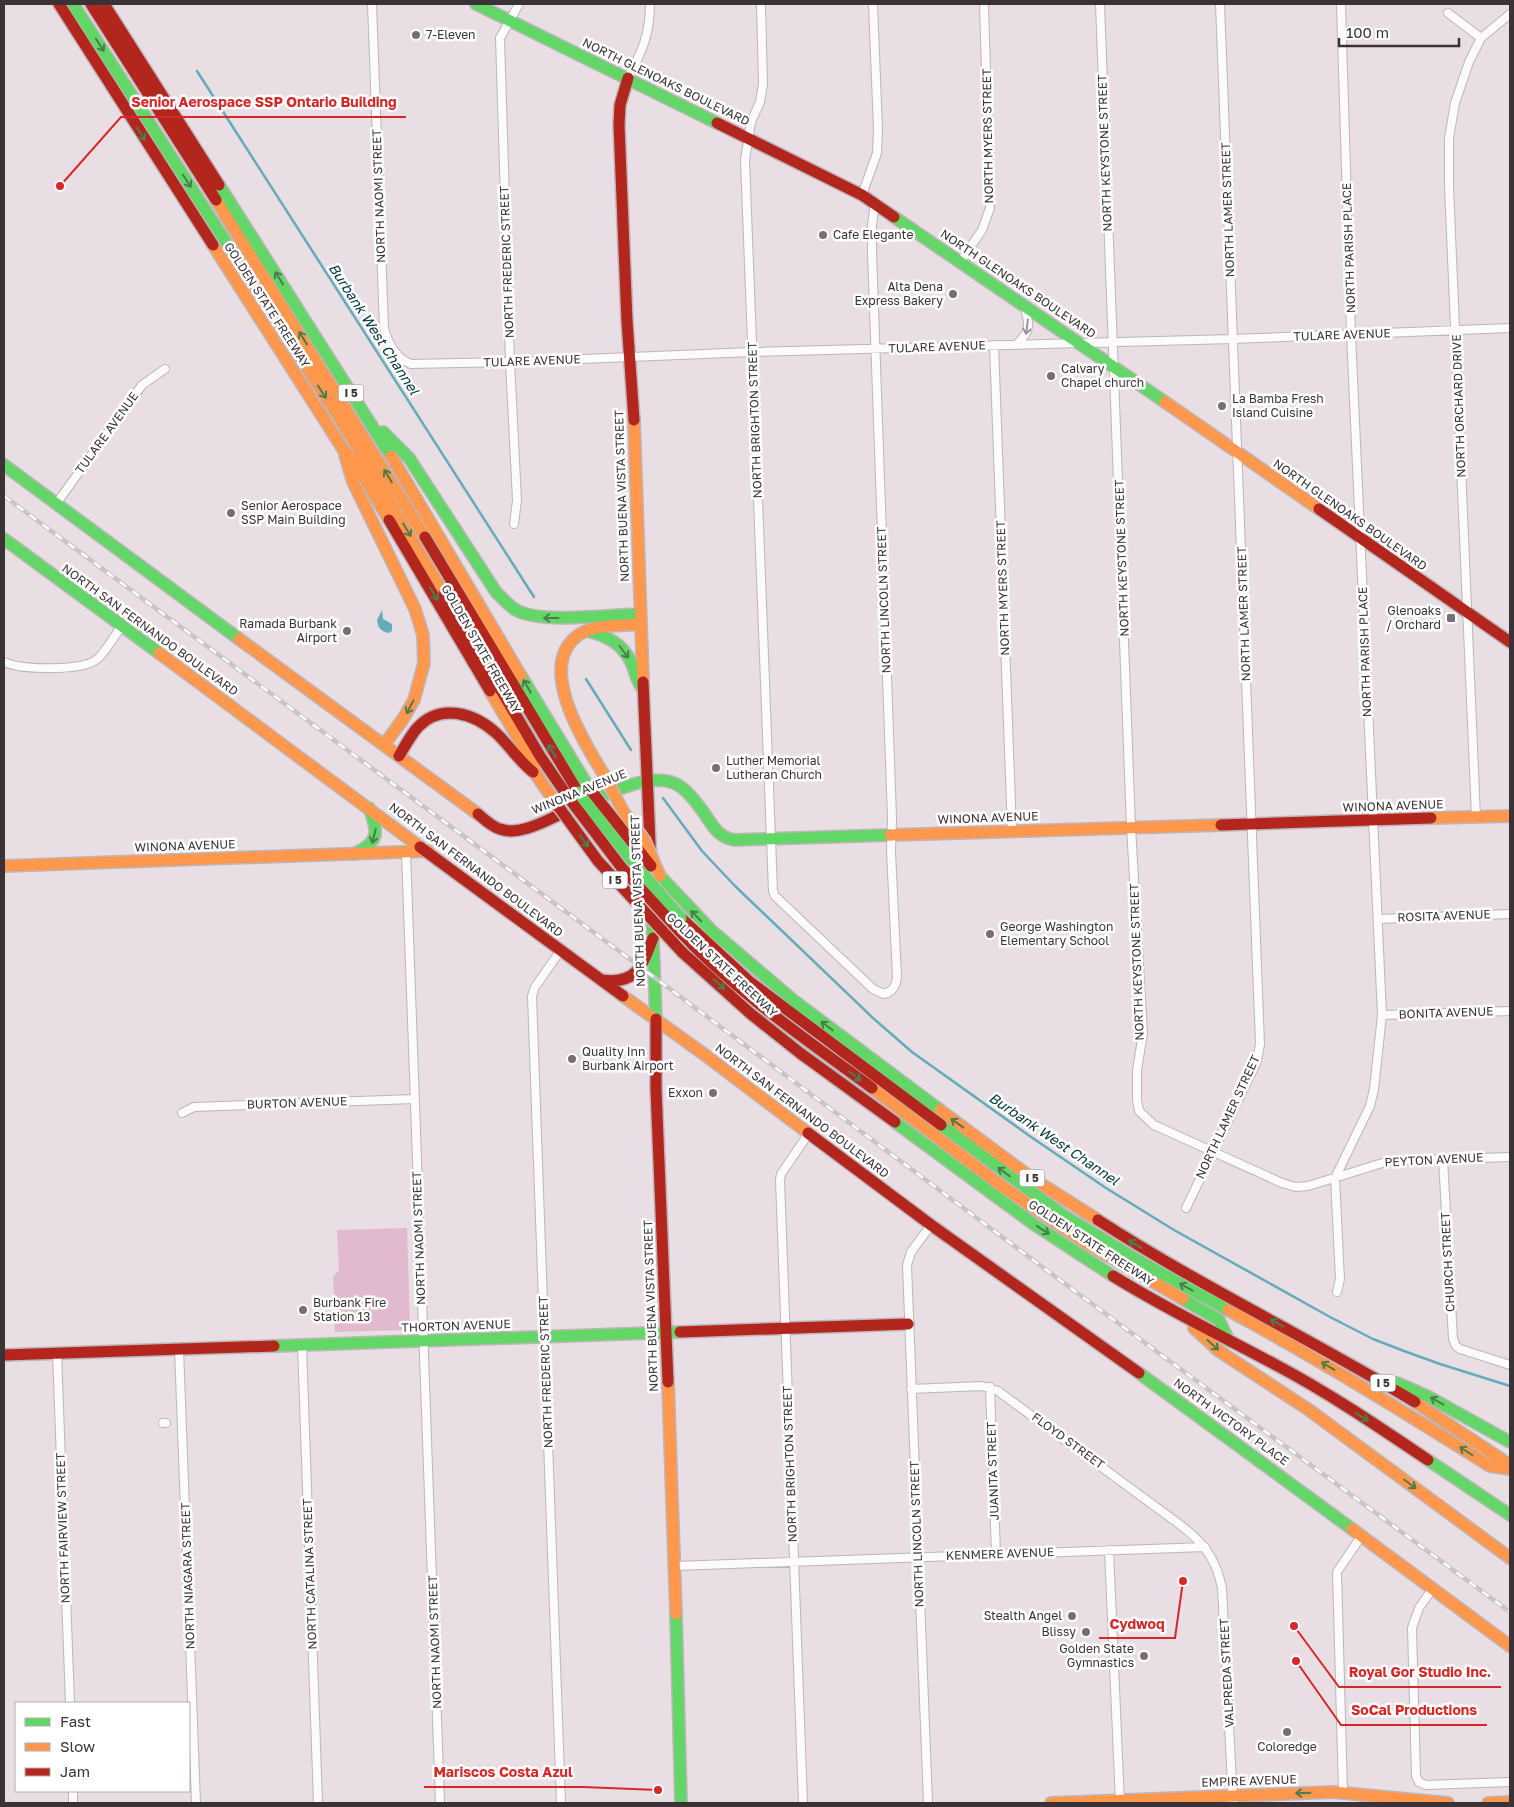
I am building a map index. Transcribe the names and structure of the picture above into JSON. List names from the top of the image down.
{
  "streets": {
    "main road": [
      "NORTH GLENOAKS BOULEVARD",
      "GOLDEN STATE FREEWAY",
      "I 5",
      "NORTH BUENA VISTA STREET",
      "NORTH SAN FERNANDO BOULEVARD",
      "WINONA AVENUE",
      "THORTON AVENUE",
      "NORTH VICTORY PLACE",
      "EMPIRE AVENUE"
    ],
    "street": [
      "NORTH MYERS STREET",
      "NORTH KEYSTONE STREET",
      "NORTH NAOMI STREET",
      "NORTH LAMER STREET",
      "NORTH PARISH PLACE",
      "NORTH FREDERIC STREET",
      "TULARE AVENUE",
      "NORTH ORCHARD DRIVE",
      "NORTH BRIGHTON STREET",
      "NORTH LINCOLN STREET",
      "ROSITA AVENUE",
      "BONITA AVENUE",
      "BURTON AVENUE",
      "PEYTON AVENUE",
      "CHURCH STREET",
      "FLOYD STREET",
      "JUANITA STREET",
      "NORTH FAIRVIEW STREET",
      "KENMERE AVENUE",
      "NORTH CATALINA STREET",
      "NORTH NIAGARA STREET",
      "VALPREDA STREET"
    ]
  },
  "crossings": [
    ["NORTH GLENOAKS BOULEVARD", "NORTH MYERS STREET"],
    ["NORTH GLENOAKS BOULEVARD", "NORTH KEYSTONE STREET"],
    ["NORTH GLENOAKS BOULEVARD", "NORTH LAMER STREET"],
    ["NORTH GLENOAKS BOULEVARD", "NORTH PARISH PLACE"],
    ["NORTH GLENOAKS BOULEVARD", "NORTH FREDERIC STREET"],
    ["NORTH GLENOAKS BOULEVARD", "TULARE AVENUE"],
    ["NORTH GLENOAKS BOULEVARD", "NORTH ORCHARD DRIVE"],
    ["NORTH GLENOAKS BOULEVARD", "NORTH BRIGHTON STREET"],
    ["NORTH GLENOAKS BOULEVARD", "NORTH BUENA VISTA STREET"],
    ["NORTH GLENOAKS BOULEVARD", "NORTH LINCOLN STREET"],
    ["NORTH MYERS STREET", "TULARE AVENUE"],
    ["NORTH MYERS STREET", "WINONA AVENUE"],
    ["NORTH KEYSTONE STREET", "TULARE AVENUE"],
    ["NORTH KEYSTONE STREET", "WINONA AVENUE"],
    ["NORTH KEYSTONE STREET", "PEYTON AVENUE"],
    ["NORTH NAOMI STREET", "TULARE AVENUE"],
    ["NORTH NAOMI STREET", "WINONA AVENUE"],
    ["NORTH NAOMI STREET", "BURTON AVENUE"],
    ["NORTH NAOMI STREET", "THORTON AVENUE"],
    ["NORTH LAMER STREET", "TULARE AVENUE"],
    ["NORTH LAMER STREET", "WINONA AVENUE"],
    ["NORTH LAMER STREET", "PEYTON AVENUE"],
    ["NORTH PARISH PLACE", "TULARE AVENUE"],
    ["NORTH PARISH PLACE", "WINONA AVENUE"],
    ["NORTH PARISH PLACE", "ROSITA AVENUE"],
    ["NORTH PARISH PLACE", "BONITA AVENUE"],
    ["NORTH PARISH PLACE", "PEYTON AVENUE"],
    ["NORTH FREDERIC STREET", "TULARE AVENUE"],
    ["NORTH FREDERIC STREET", "NORTH SAN FERNANDO BOULEVARD"],
    ["NORTH FREDERIC STREET", "THORTON AVENUE"],
    ["TULARE AVENUE", "NORTH ORCHARD DRIVE"],
    ["TULARE AVENUE", "NORTH BRIGHTON STREET"],
    ["TULARE AVENUE", "NORTH BUENA VISTA STREET"],
    ["TULARE AVENUE", "NORTH LINCOLN STREET"],
    ["NORTH ORCHARD DRIVE", "WINONA AVENUE"],
    ["NORTH BRIGHTON STREET", "NORTH LINCOLN STREET"],
    ["NORTH BRIGHTON STREET", "NORTH SAN FERNANDO BOULEVARD"],
    ["NORTH BRIGHTON STREET", "WINONA AVENUE"],
    ["NORTH BRIGHTON STREET", "THORTON AVENUE"],
    ["NORTH BRIGHTON STREET", "KENMERE AVENUE"],
    ["NORTH BUENA VISTA STREET", "NORTH SAN FERNANDO BOULEVARD"],
    ["NORTH BUENA VISTA STREET", "WINONA AVENUE"],
    ["NORTH BUENA VISTA STREET", "THORTON AVENUE"],
    ["NORTH BUENA VISTA STREET", "KENMERE AVENUE"],
    ["NORTH LINCOLN STREET", "NORTH SAN FERNANDO BOULEVARD"],
    ["NORTH LINCOLN STREET", "WINONA AVENUE"],
    ["NORTH LINCOLN STREET", "THORTON AVENUE"],
    ["NORTH LINCOLN STREET", "NORTH VICTORY PLACE"],
    ["NORTH LINCOLN STREET", "KENMERE AVENUE"],
    ["NORTH SAN FERNANDO BOULEVARD", "WINONA AVENUE"],
    ["NORTH SAN FERNANDO BOULEVARD", "NORTH VICTORY PLACE"],
    ["PEYTON AVENUE", "CHURCH STREET"],
    ["THORTON AVENUE", "NORTH FAIRVIEW STREET"],
    ["THORTON AVENUE", "NORTH CATALINA STREET"],
    ["THORTON AVENUE", "NORTH NIAGARA STREET"],
    ["FLOYD STREET", "JUANITA STREET"],
    ["FLOYD STREET", "KENMERE AVENUE"],
    ["FLOYD STREET", "VALPREDA STREET"],
    ["JUANITA STREET", "KENMERE AVENUE"],
    ["KENMERE AVENUE", "VALPREDA STREET"],
    ["VALPREDA STREET", "EMPIRE AVENUE"]
  ],
  "water": ["Burbank West Channel"],
  "places": {
    "other": [
      "7-Eleven",
      "Senior Aerospace SSP Ontario Building",
      "Cafe Elegante",
      "Alta Dena Express Bakery",
      "Calvary Chapel church",
      "La Bamba Fresh Island Cuisine",
      "Senior Aerospace SSP Main Building",
      "Ramada Burbank Airport",
      "Luther Memorial Lutheran Church",
      "George Washington Elementary School",
      "Quality Inn Burbank Airport",
      "Exxon",
      "Burbank Fire Station 13",
      "Cydwoq",
      "Stealth Angel",
      "Royal Gor Studio Inc.",
      "Blissy",
      "Golden State Gymnastics",
      "SoCal Productions",
      "Coloredge",
      "Mariscos Costa Azul"
    ],
    "transit": ["Glenoaks / Orchard"]
  },
  "legend": ["Fast", "Slow", "Jam"],
  "scale_bar": "100 m"
}
